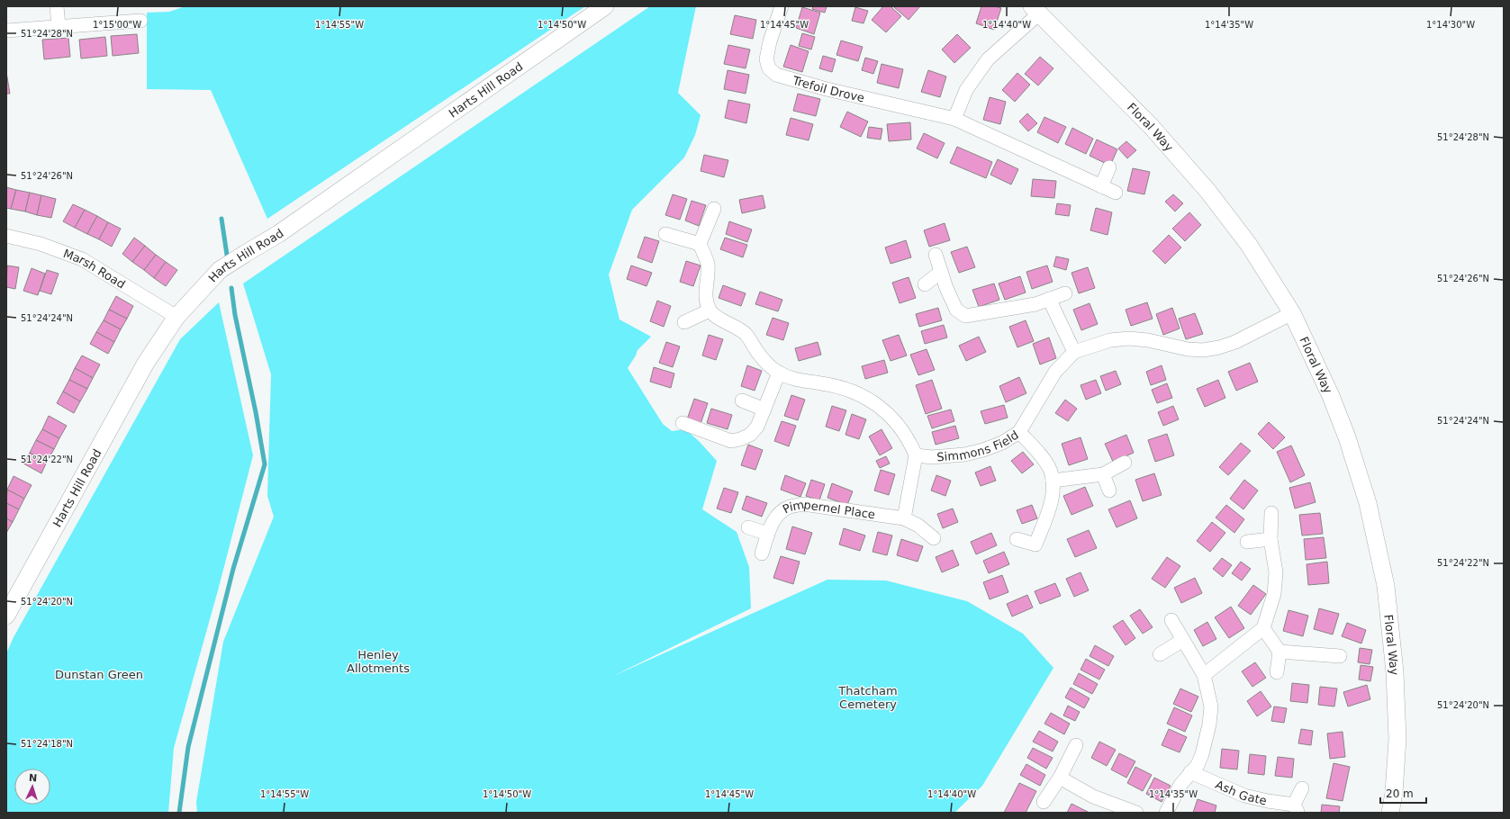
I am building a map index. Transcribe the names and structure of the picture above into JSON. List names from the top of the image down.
{
  "streets": {
    "street": [
      "Trefoil Drove",
      "Harts Hill Road",
      "Floral Way",
      "Marsh Road",
      "Simmons Field",
      "Pimpernel Place",
      "Ash Gate"
    ]
  },
  "crossings": [
    ["Harts Hill Road", "Marsh Road"],
    ["Floral Way", "Simmons Field"]
  ],
  "parks": ["Henley Allotments", "Dunstan Green", "Thatcham Cemetery"],
  "scale_bar": "20 m",
  "north": "top",
  "coordinates": [
    "1°15'00\"W",
    "1°14'55\"W",
    "1°14'50\"W",
    "1°14'45\"W",
    "1°14'40\"W",
    "1°14'35\"W",
    "1°14'30\"W",
    "51°24'28\"N",
    "51°24'26\"N",
    "51°24'24\"N",
    "51°24'22\"N",
    "51°24'20\"N",
    "51°24'18\"N"
  ]
}
